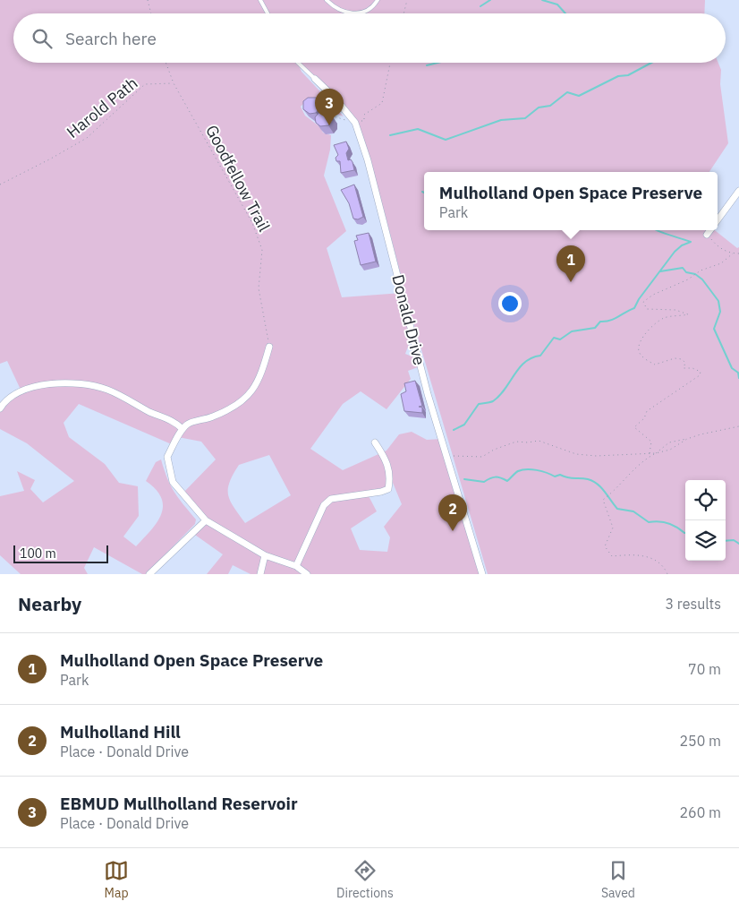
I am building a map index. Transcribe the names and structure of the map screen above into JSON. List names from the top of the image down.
{
  "streets": {
    "street": ["Donald Drive"],
    "path": ["Harold Path", "Goodfellow Trail"]
  },
  "crossings": [
    ["Harold Path", "Goodfellow Trail"]
  ],
  "scale_bar": "100 m",
  "page": {
    "search": "Search here",
    "pins": ["3", "1", "2"],
    "popup": ["Mulholland Open Space Preserve", "Park"],
    "scale": "100 m",
    "heading": ["Nearby", "3 results"],
    "list": [
      {
        "mark": "1",
        "name": "Mulholland Open Space Preserve",
        "note": "Park",
        "value": "70 m"
      },
      {
        "mark": "2",
        "name": "Mulholland Hill",
        "note": "Place · Donald Drive",
        "value": "250 m"
      },
      {
        "mark": "3",
        "name": "EBMUD Mullholland Reservoir",
        "note": "Place · Donald Drive",
        "value": "260 m"
      }
    ],
    "nav": ["Map", "Directions", "Saved"]
  }
}
